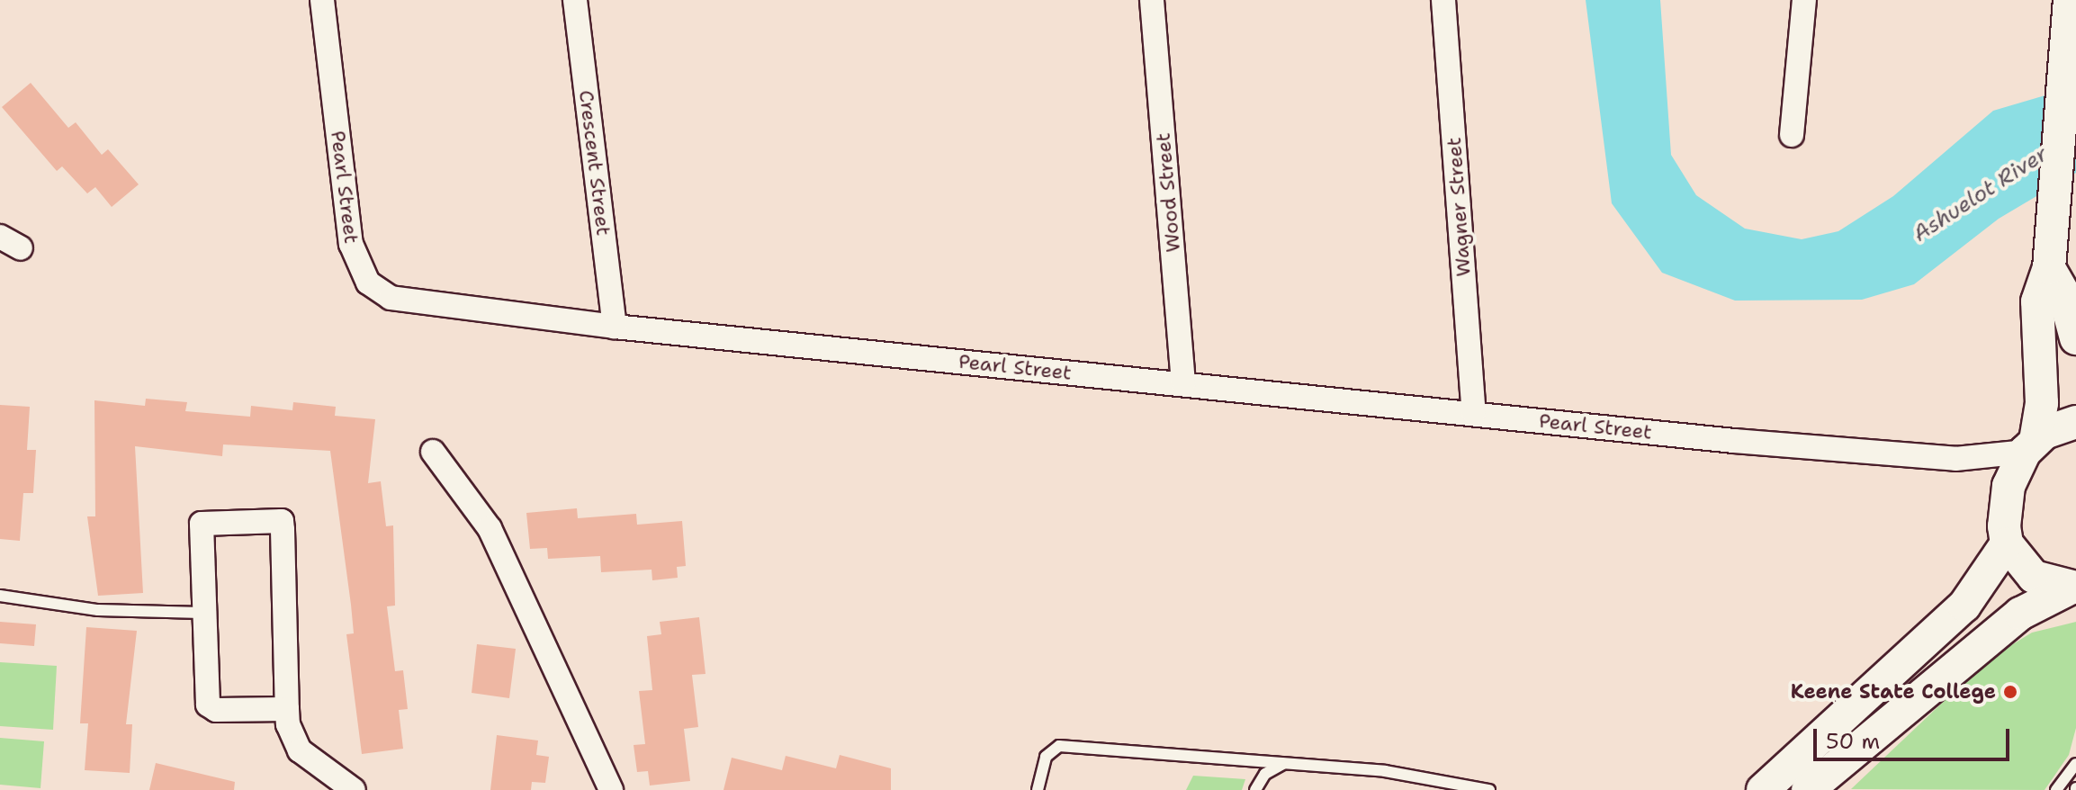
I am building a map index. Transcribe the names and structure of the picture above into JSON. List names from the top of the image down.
{
  "streets": {
    "street": [
      "Crescent Street",
      "Pearl Street",
      "Wood Street",
      "Wagner Street"
    ]
  },
  "crossings": [
    ["Crescent Street", "Pearl Street"],
    ["Pearl Street", "Wood Street"],
    ["Pearl Street", "Wagner Street"]
  ],
  "water": ["Ashuelot River"],
  "places": ["Keene State College"],
  "scale_bar": "50 m"
}
